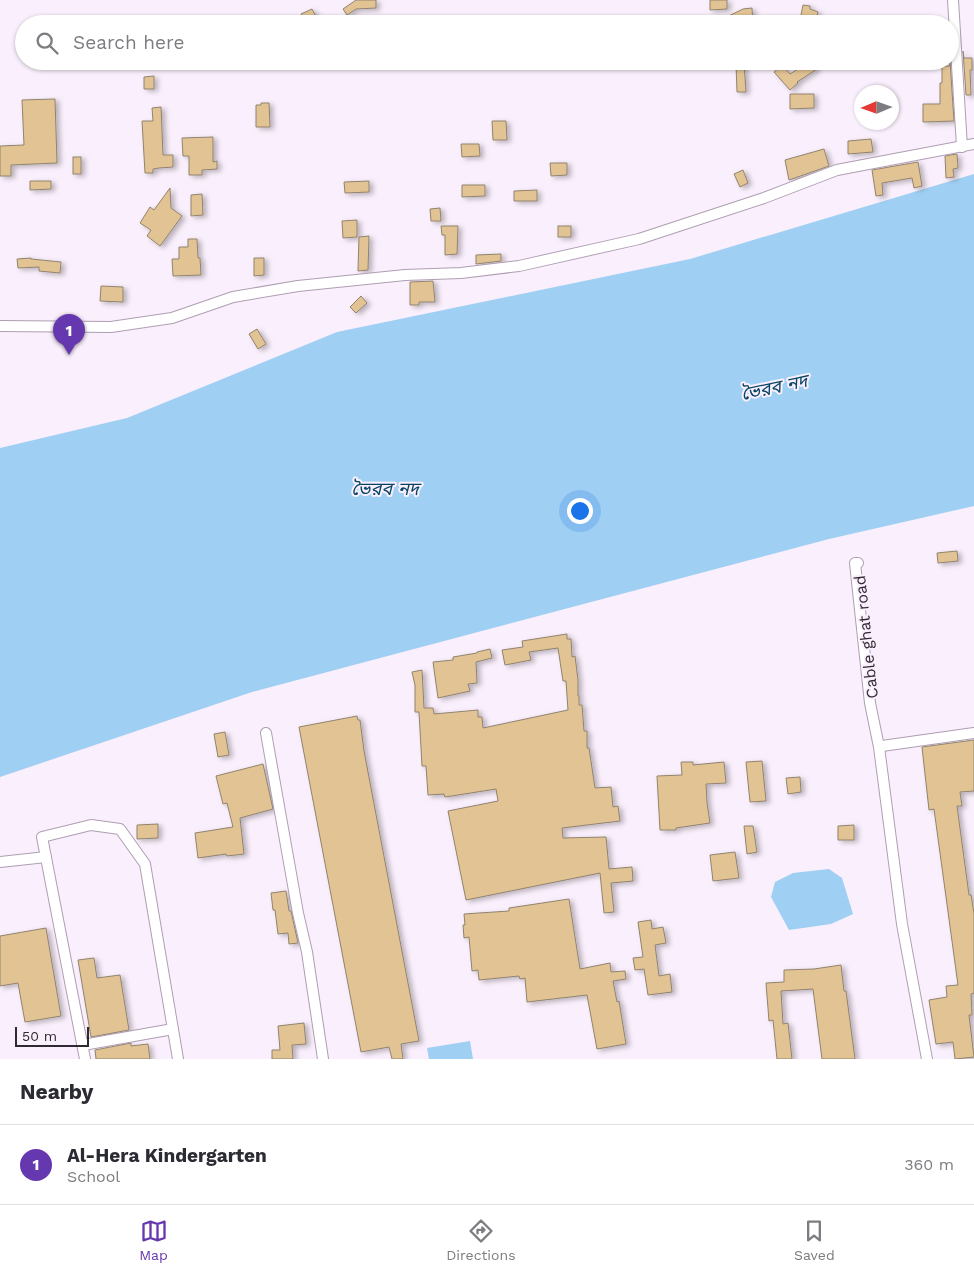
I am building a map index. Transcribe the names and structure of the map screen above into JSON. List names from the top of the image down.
{
  "streets": {
    "street": ["Cable ghat road"]
  },
  "water": ["ভৈরব নদ"],
  "scale_bar": "50 m",
  "north": "left",
  "page": {
    "search": "Search here",
    "pins": "1",
    "scale": "50 m",
    "heading": "Nearby",
    "list": [
      {
        "mark": "1",
        "name": "Al-Hera Kindergarten",
        "note": "School",
        "value": "360 m"
      }
    ],
    "nav": ["Map", "Directions", "Saved"]
  }
}
